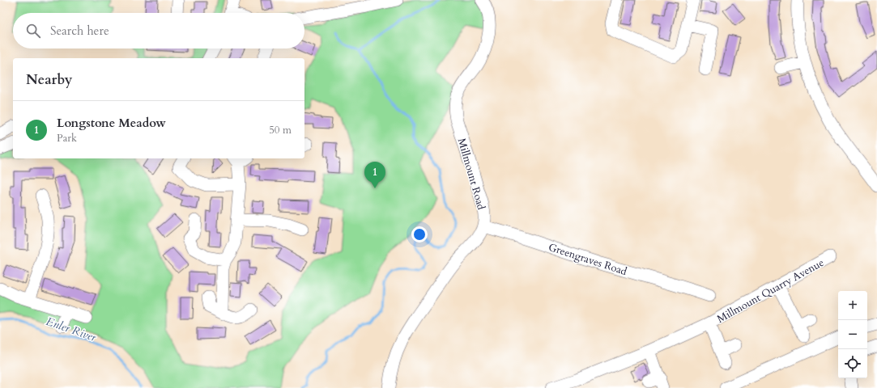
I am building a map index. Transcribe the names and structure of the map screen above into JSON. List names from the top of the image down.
{
  "streets": {
    "street": ["Millmount Road", "Greengraves Road", "Millmount Quarry Avenue"]
  },
  "crossings": [
    ["Millmount Road", "Greengraves Road"]
  ],
  "water": ["Enler River"],
  "page": {
    "search": "Search here",
    "heading": "Nearby",
    "list": [
      {
        "mark": "1",
        "name": "Longstone Meadow",
        "note": "Park",
        "value": "50 m"
      }
    ],
    "pins": "1",
    "map_buttons": ["+", "−"]
  }
}
